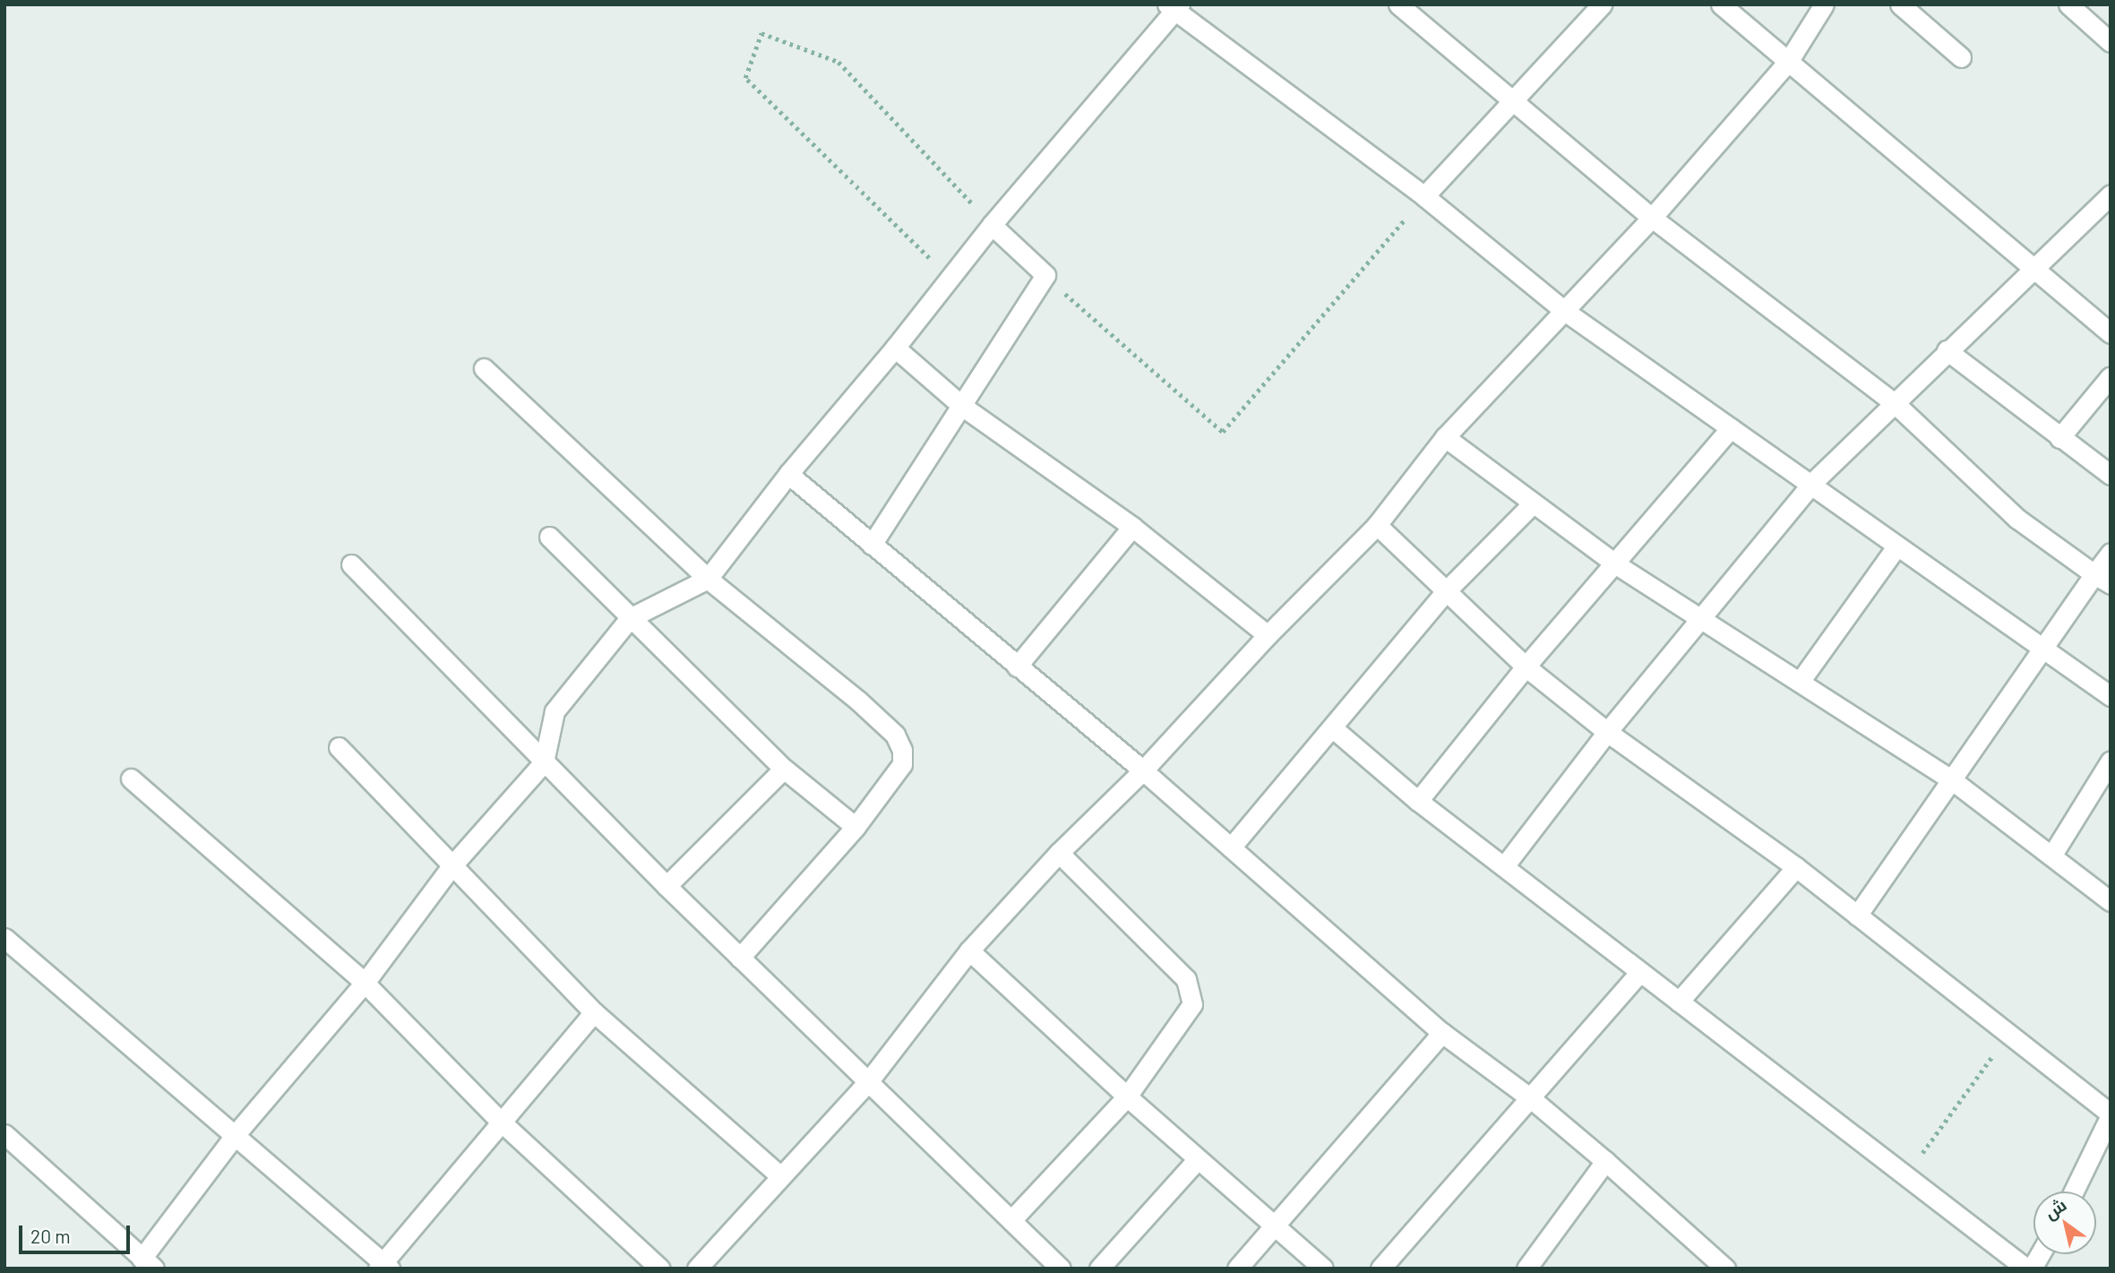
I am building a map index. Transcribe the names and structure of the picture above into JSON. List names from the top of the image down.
{
  "scale_bar": "20 m",
  "north": "top left"
}
